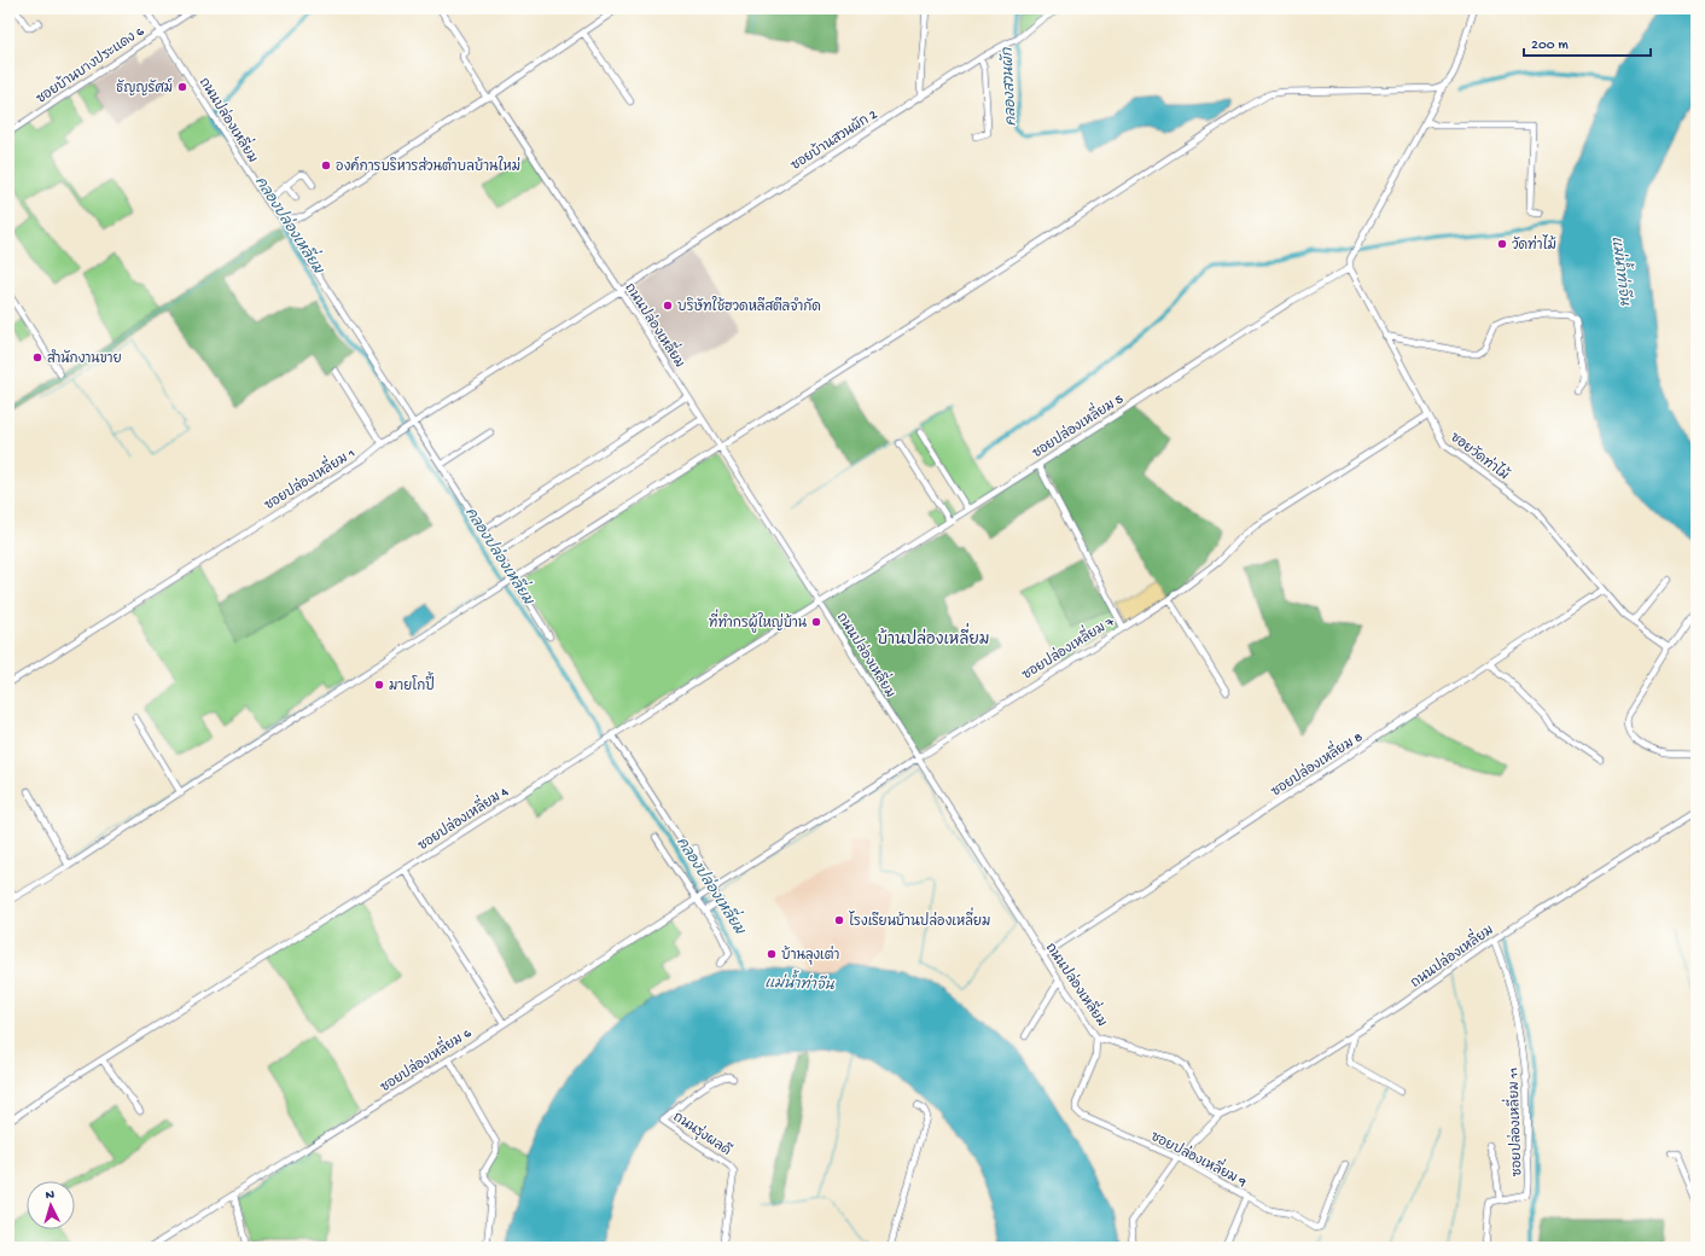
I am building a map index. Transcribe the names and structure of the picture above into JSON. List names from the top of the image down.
{
  "streets": {
    "street": [
      "ซอยบ้านบางประแดง 6",
      "ถนนปล่องเหลี่ยม",
      "ซอยบ้านสวนผัก 2",
      "ซอยปล่องเหลี่ยม 5",
      "ซอยวัดท่าไม้",
      "ซอยปล่องเหลี่ยม 1",
      "ซอยปล่องเหลี่ยม 7",
      "ซอยปล่องเหลี่ยม 8",
      "ซอยปล่องเหลี่ยม 4",
      "ซอยปล่องเหลี่ยม 6",
      "ซอยปล่องเหลี่ยม 11",
      "ถนนรุ่งผลดี",
      "ซอยปล่องเหลี่ยม 9"
    ]
  },
  "crossings": [
    ["ซอยบ้านบางประแดง 6", "ถนนปล่องเหลี่ยม"],
    ["ถนนปล่องเหลี่ยม", "ซอยบ้านสวนผัก 2"],
    ["ถนนปล่องเหลี่ยม", "ซอยปล่องเหลี่ยม 5"],
    ["ถนนปล่องเหลี่ยม", "ซอยปล่องเหลี่ยม 1"],
    ["ถนนปล่องเหลี่ยม", "ซอยปล่องเหลี่ยม 7"],
    ["ถนนปล่องเหลี่ยม", "ซอยปล่องเหลี่ยม 8"],
    ["ถนนปล่องเหลี่ยม", "ซอยปล่องเหลี่ยม 4"],
    ["ถนนปล่องเหลี่ยม", "ซอยปล่องเหลี่ยม 11"],
    ["ถนนปล่องเหลี่ยม", "ซอยปล่องเหลี่ยม 9"],
    ["ซอยบ้านสวนผัก 2", "ซอยปล่องเหลี่ยม 1"],
    ["ซอยปล่องเหลี่ยม 5", "ซอยวัดท่าไม้"],
    ["ซอยปล่องเหลี่ยม 5", "ซอยปล่องเหลี่ยม 4"],
    ["ซอยวัดท่าไม้", "ซอยปล่องเหลี่ยม 7"],
    ["ซอยวัดท่าไม้", "ซอยปล่องเหลี่ยม 8"],
    ["ซอยปล่องเหลี่ยม 7", "ซอยปล่องเหลี่ยม 6"]
  ],
  "districts": ["บ้านปล่องเหลี่ยม"],
  "water": ["คลองสวนผัก", "คลองปล่องเหลี่ยม", "แม่น้ำท่าจีน"],
  "places": [
    "ธัญญรัศม์",
    "องค์การบริหารส่วนตำบลบ้านใหม่",
    "วัดท่าไม้",
    "บริษัทใช้ฮวดหลีสตีลจำกัด",
    "สำนักงานขาย",
    "ที่ทำกรผู้ใหญ่บ้าน",
    "มายโกปี้",
    "โรงเรียนบ้านปล่องเหลี่ยม",
    "บ้านลุงเต่า"
  ],
  "scale_bar": "200 m",
  "north": "top"
}
